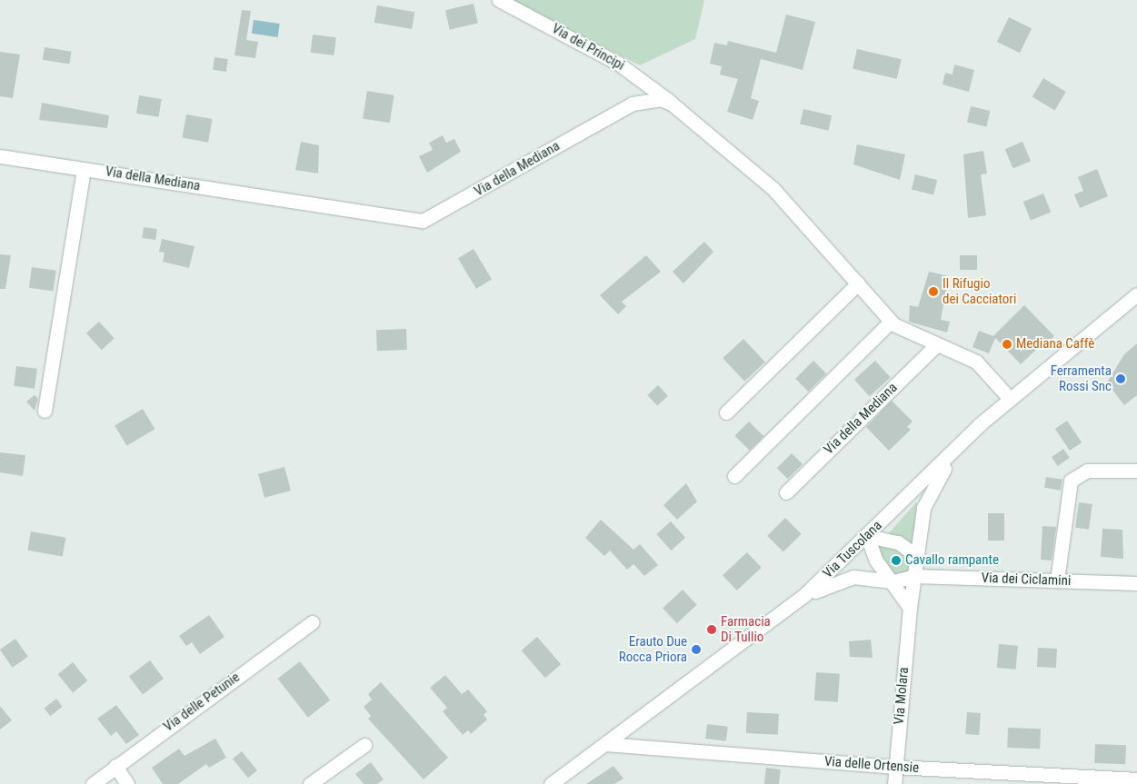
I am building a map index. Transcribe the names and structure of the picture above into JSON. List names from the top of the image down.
{
  "streets": {
    "street": [
      "Via dei Principi",
      "Via della Mediana",
      "Via Tuscolana",
      "Via dei Ciclamini",
      "Via Molara",
      "Via delle Petunie",
      "Via delle Ortensie"
    ]
  },
  "crossings": [
    ["Via dei Principi", "Via della Mediana"],
    ["Via della Mediana", "Via Tuscolana"],
    ["Via Tuscolana", "Via dei Ciclamini"],
    ["Via Tuscolana", "Via Molara"],
    ["Via Tuscolana", "Via delle Ortensie"],
    ["Via dei Ciclamini", "Via Molara"],
    ["Via Molara", "Via delle Ortensie"]
  ],
  "places": [
    "Il Rifugio dei Cacciatori",
    "Mediana Caffè",
    "Ferramenta Rossi Snc",
    "Cavallo rampante",
    "Farmacia Di Tullio",
    "Erauto Due Rocca Priora"
  ]
}
